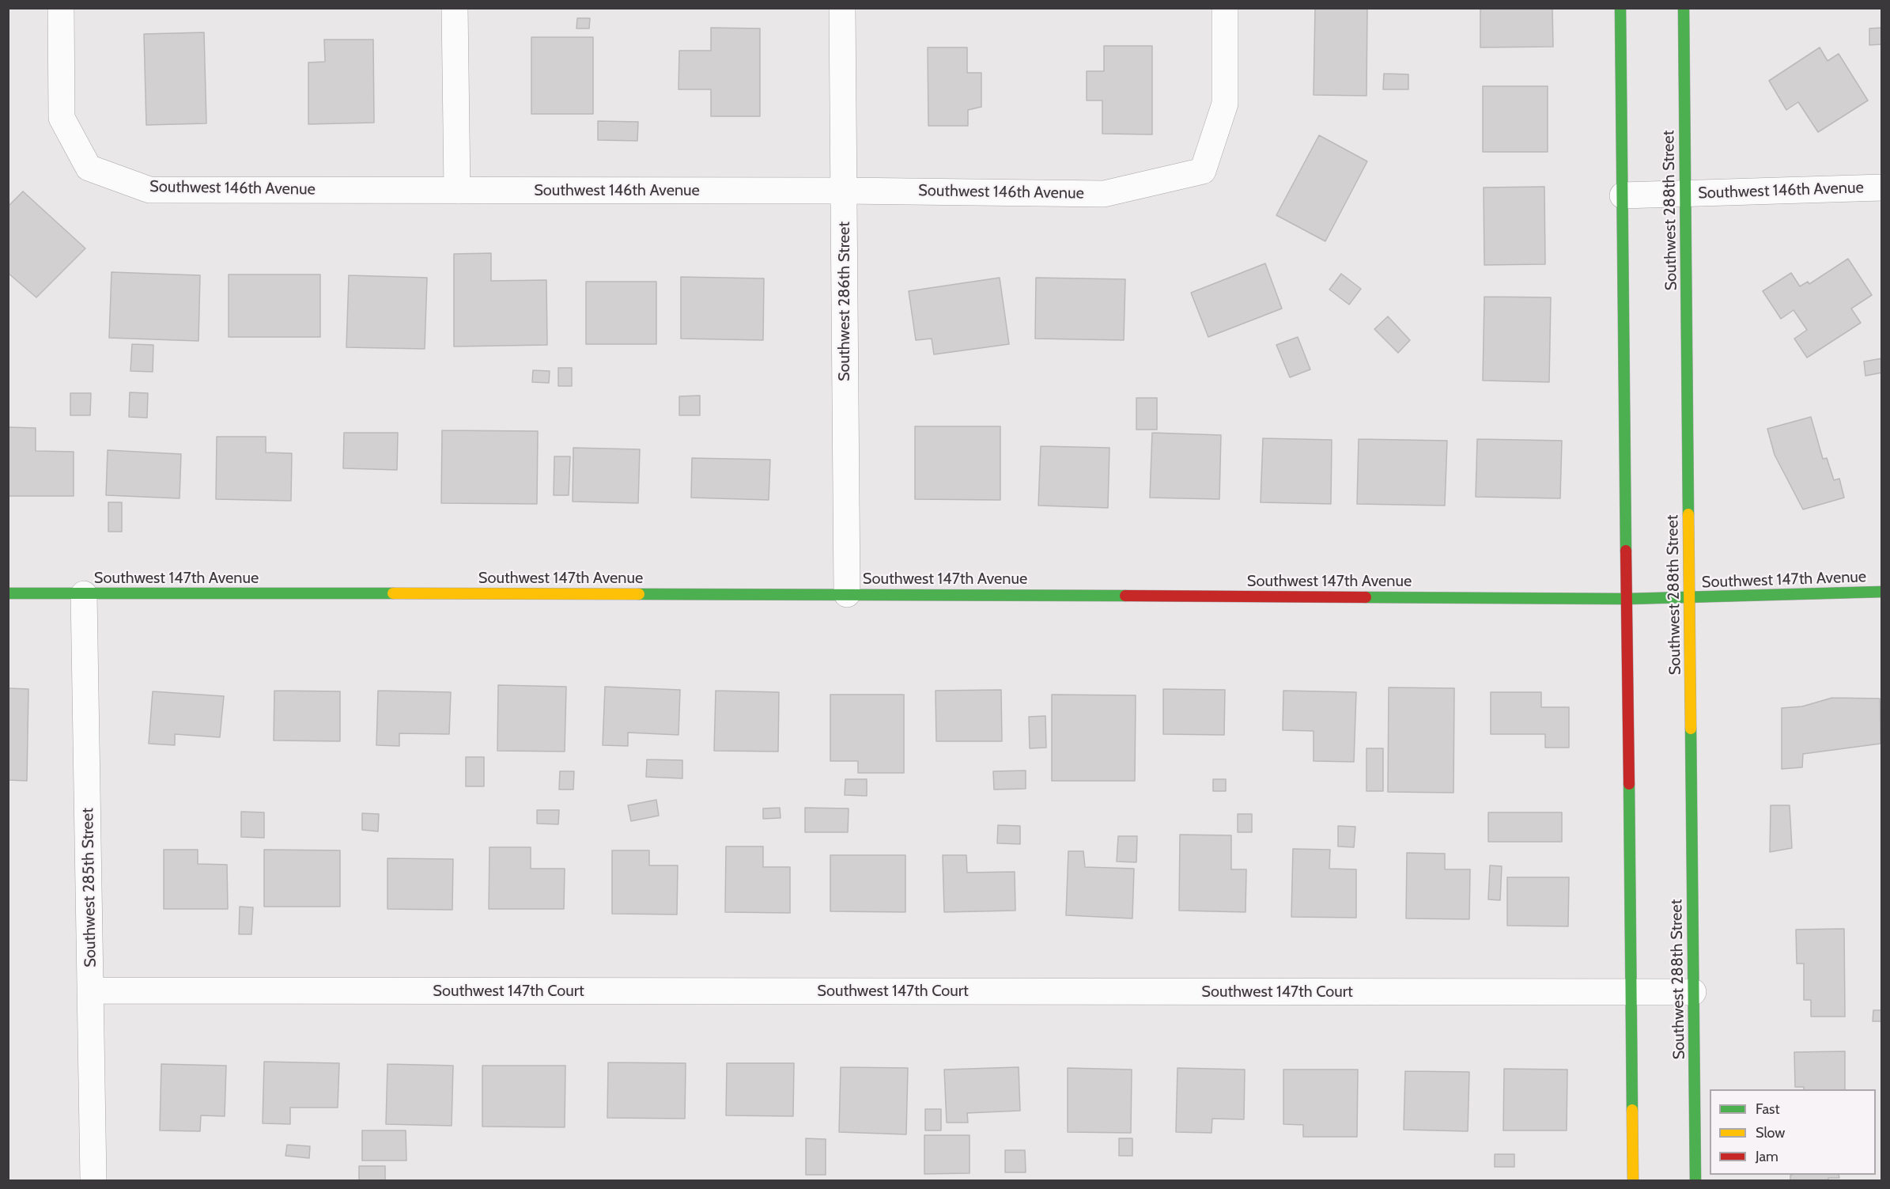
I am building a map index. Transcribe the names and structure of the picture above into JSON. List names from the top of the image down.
{
  "streets": {
    "main road": ["Southwest 288th Street", "Southwest 147th Avenue"],
    "street": [
      "Southwest 146th Avenue",
      "Southwest 286th Street",
      "Southwest 285th Street",
      "Southwest 147th Court"
    ]
  },
  "crossings": [
    ["Southwest 146th Avenue", "Southwest 288th Street"],
    ["Southwest 146th Avenue", "Southwest 286th Street"],
    ["Southwest 288th Street", "Southwest 147th Avenue"],
    ["Southwest 288th Street", "Southwest 147th Court"],
    ["Southwest 286th Street", "Southwest 147th Avenue"],
    ["Southwest 147th Avenue", "Southwest 285th Street"],
    ["Southwest 285th Street", "Southwest 147th Court"]
  ],
  "legend": ["Fast", "Slow", "Jam"]
}
